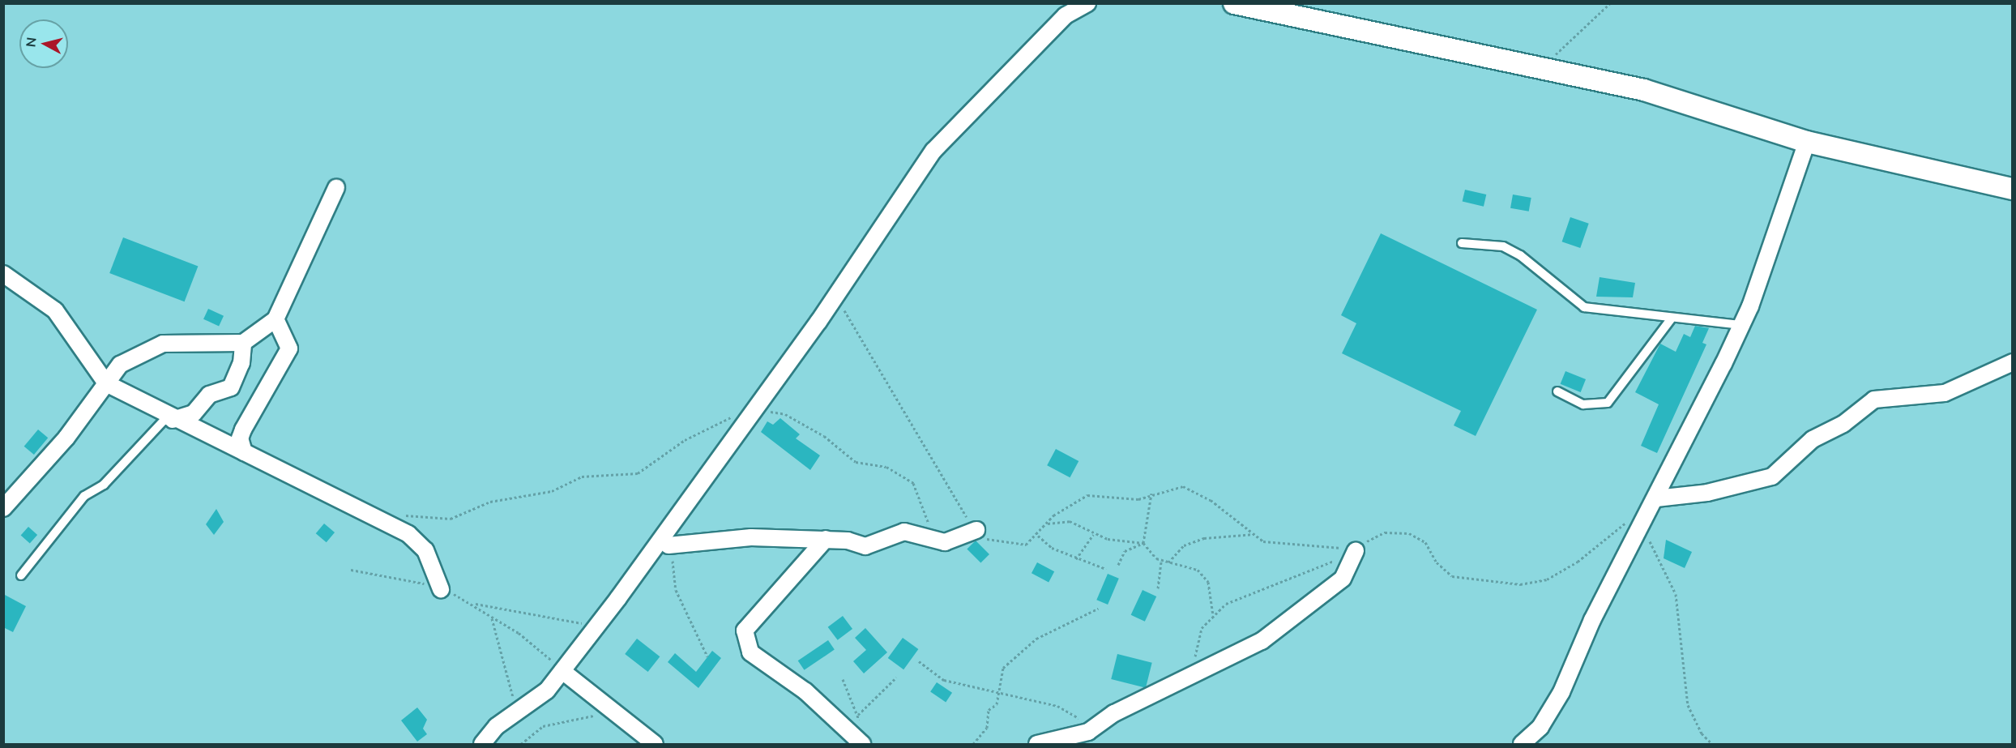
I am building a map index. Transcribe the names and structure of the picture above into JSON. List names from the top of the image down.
{
  "north": "left"
}
